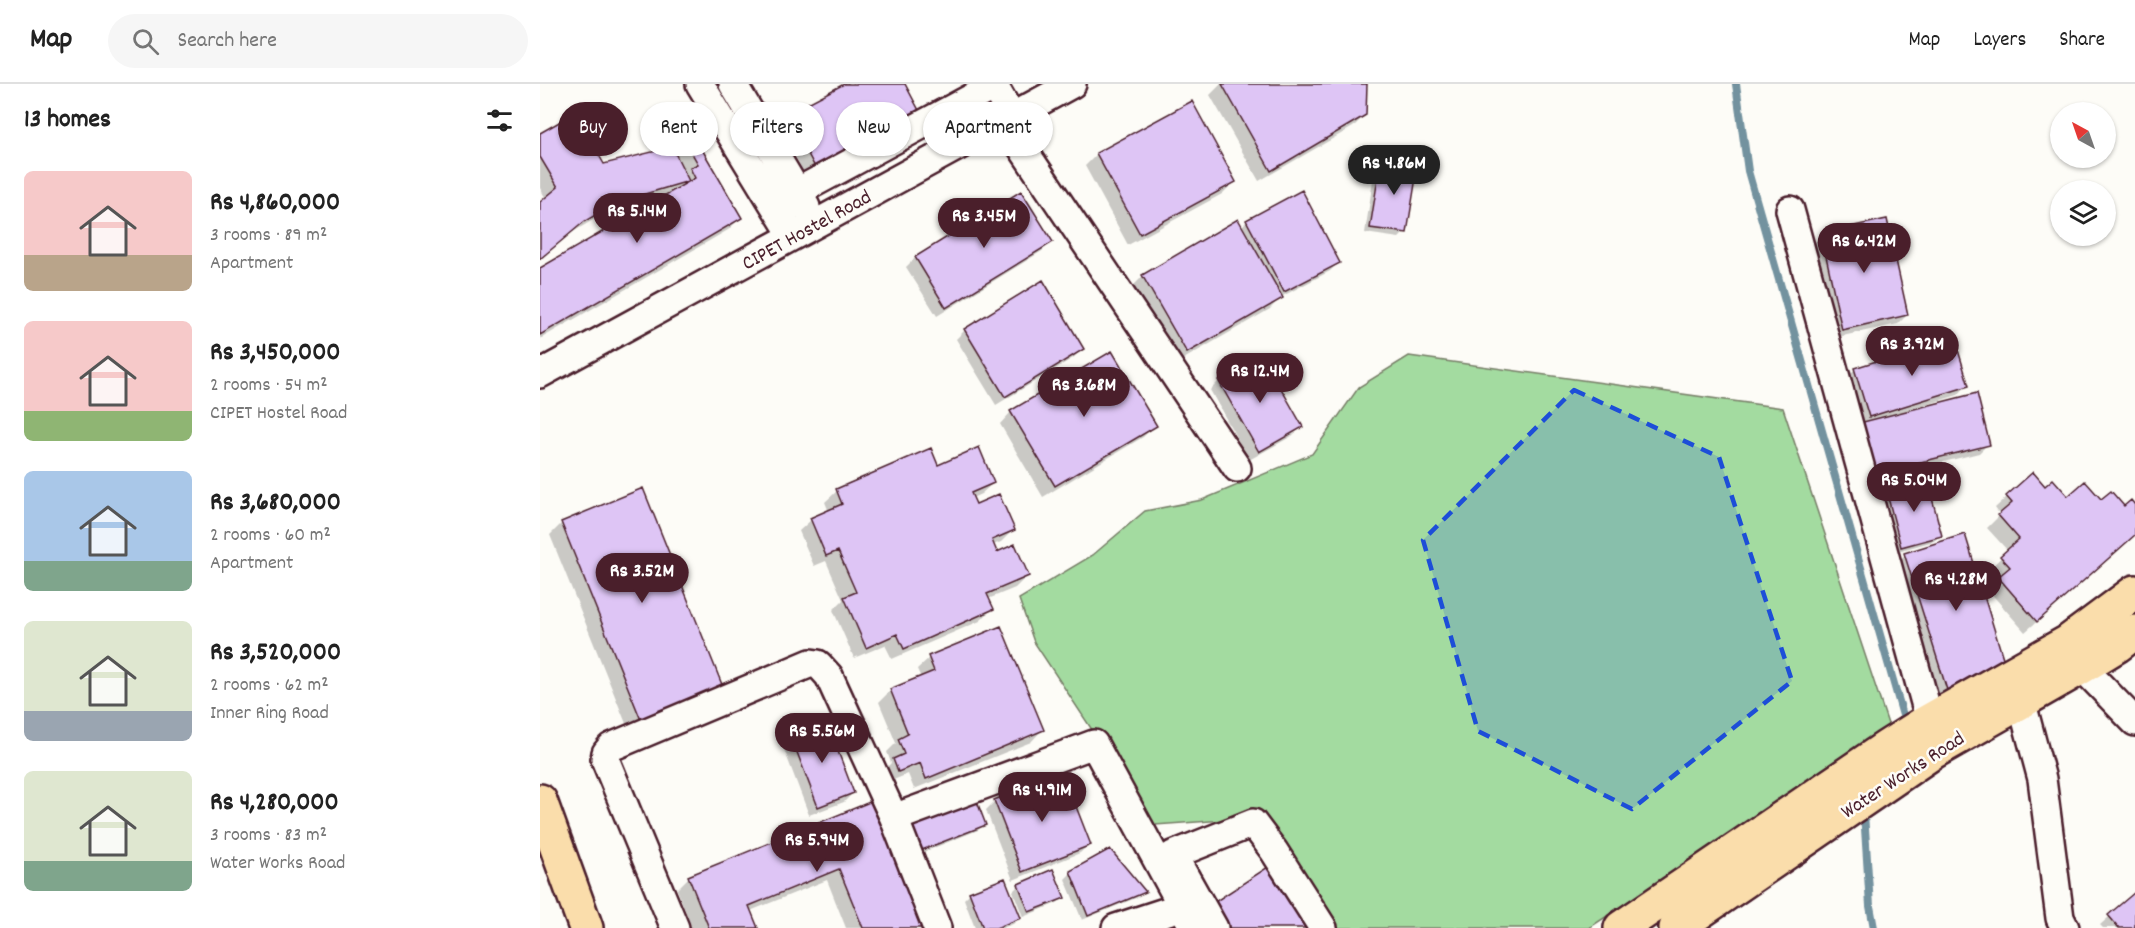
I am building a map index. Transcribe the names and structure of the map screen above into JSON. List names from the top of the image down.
{
  "streets": {
    "main road": ["Water Works Road"],
    "street": ["CIPET Hostel Road"]
  },
  "north": "top left",
  "page": {
    "header": "Map",
    "search": "Search here",
    "nav": ["Map", "Layers", "Share"],
    "heading": "13 homes",
    "chip": [
      "Buy",
      "Rent",
      "Filters",
      "New",
      "Apartment"
    ],
    "price": [
      "Rs 4.86M",
      "Rs 5.14M",
      "Rs 3.45M",
      "Rs 6.42M",
      "Rs 3.92M",
      "Rs 12.4M",
      "Rs 3.68M",
      "Rs 5.04M",
      "Rs 3.52M",
      "Rs 4.28M",
      "Rs 5.56M",
      "Rs 4.91M",
      "Rs 5.94M"
    ],
    "list": [
      {
        "name": "Rs 4,860,000",
        "note": "3 rooms · 89 m² · Apartment"
      },
      {
        "name": "Rs 3,450,000",
        "note": "2 rooms · 54 m² · CIPET Hostel Road"
      },
      {
        "name": "Rs 3,680,000",
        "note": "2 rooms · 60 m² · Apartment"
      },
      {
        "name": "Rs 3,520,000",
        "note": "2 rooms · 62 m² · Inner Ring Road"
      },
      {
        "name": "Rs 4,280,000",
        "note": "3 rooms · 83 m² · Water Works Road"
      }
    ]
  }
}
